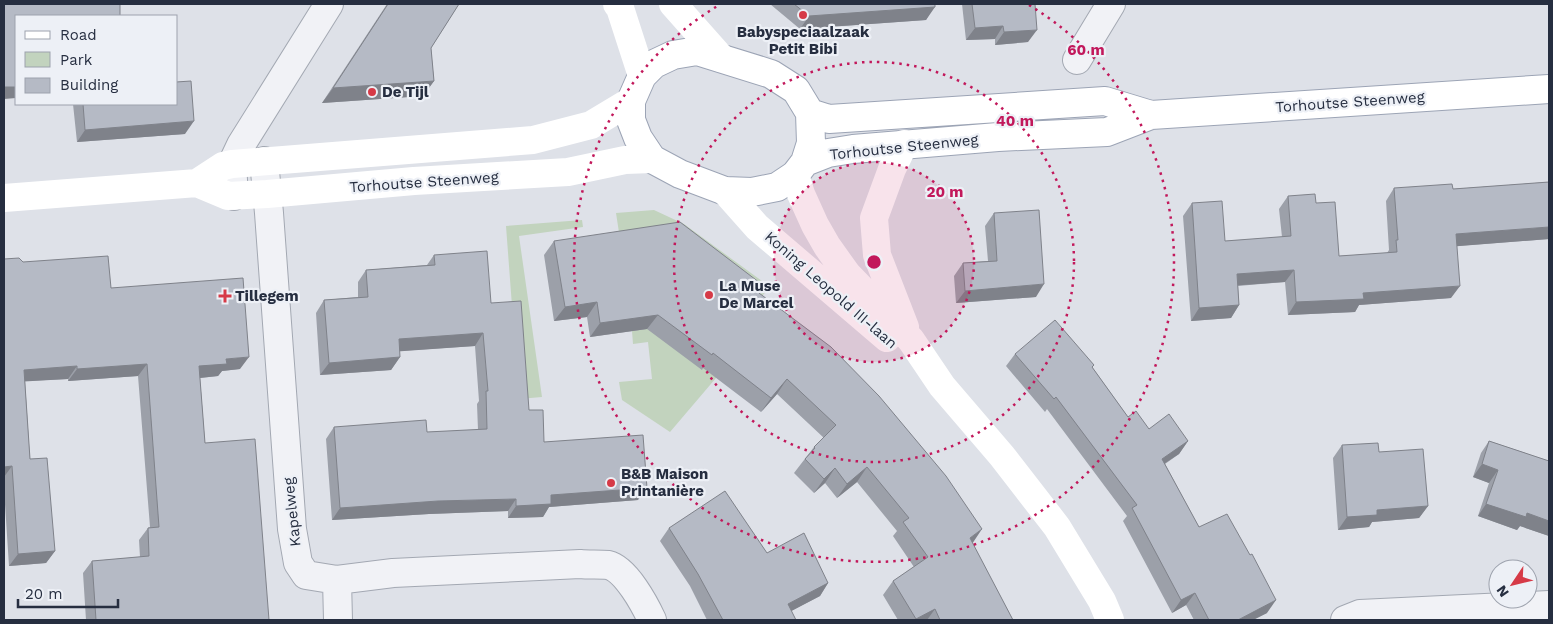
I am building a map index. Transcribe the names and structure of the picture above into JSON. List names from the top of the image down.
{
  "streets": {
    "main road": ["Torhoutse Steenweg", "Koning Leopold III-laan"],
    "street": ["Kapelweg"]
  },
  "crossings": [
    ["Torhoutse Steenweg", "Koning Leopold III-laan"],
    ["Torhoutse Steenweg", "Kapelweg"]
  ],
  "places": {
    "other": [
      "Babyspeciaalzaak Petit Bibi",
      "De Tijl",
      "La Muse De Marcel",
      "B&B Maison Printanière"
    ],
    "health": ["Tillegem"]
  },
  "legend": ["Road", "Park", "Building"],
  "scale_bar": "20 m",
  "north": "bottom left",
  "rings": ["60 m", "40 m", "20 m"]
}
